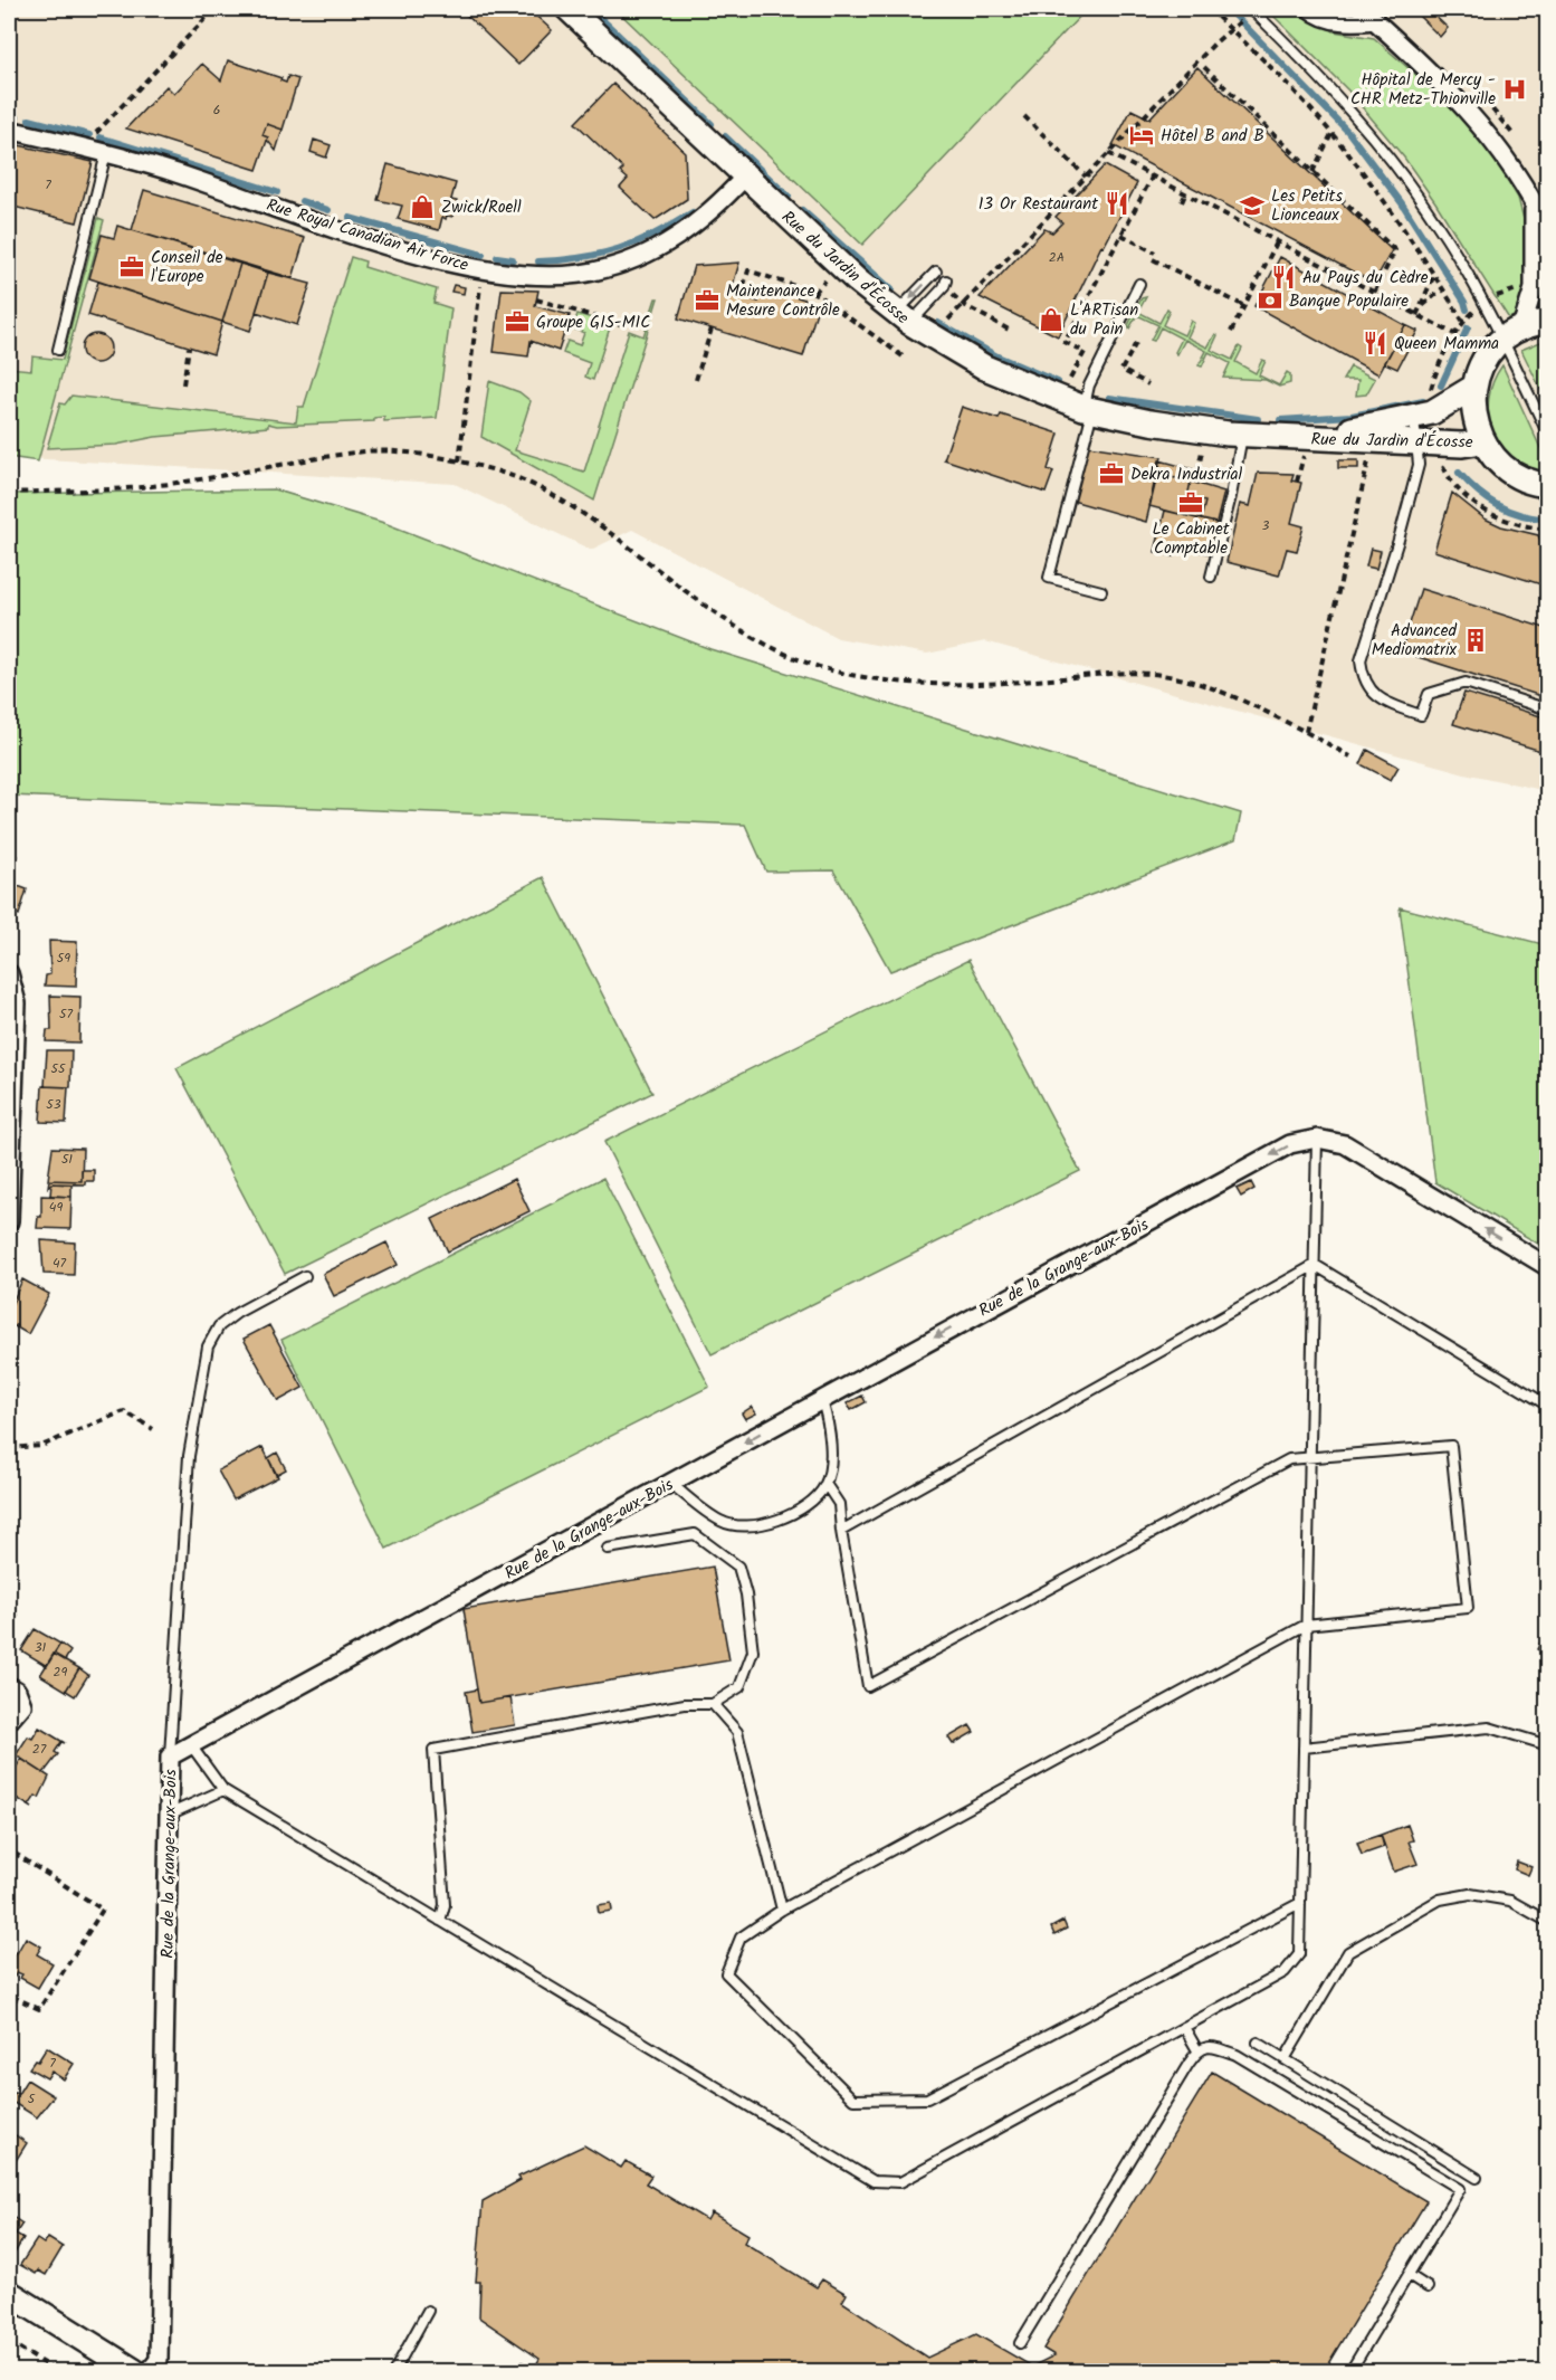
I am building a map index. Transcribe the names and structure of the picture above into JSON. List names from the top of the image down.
{
  "streets": {
    "street": ["Rue Royal Canadian Air Force", "Rue du Jardin d'Écosse", "Rue de la Grange-aux-Bois"]
  },
  "crossings": [
    ["Rue Royal Canadian Air Force", "Rue du Jardin d'Écosse"]
  ],
  "one_way": ["Rue de la Grange-aux-Bois"],
  "places": {
    "hospital": ["Hôpital de Mercy - CHR Metz-Thionville"],
    "hotel": ["Hôtel B and B"],
    "restaurant": ["13 Or Restaurant", "Au Pays du Cèdre", "Queen Mamma"],
    "school or university": ["Les Petits Lionceaux"],
    "shop": ["Zwick/Roell", "L'ARTisan du Pain"],
    "office": [
      "Conseil de l'Europe",
      "Maintenance Mesure Contrôle",
      "Groupe GIS-MIC",
      "Dekra Industrial",
      "Le Cabinet Comptable"
    ],
    "bank": ["Banque Populaire"],
    "building": ["Advanced Mediomatrix"]
  },
  "house_numbers": [
    "6",
    "7",
    "2A",
    "3",
    "59",
    "57",
    "55",
    "53",
    "51",
    "49",
    "47",
    "31",
    "29",
    "27",
    "7",
    "5"
  ]
}
